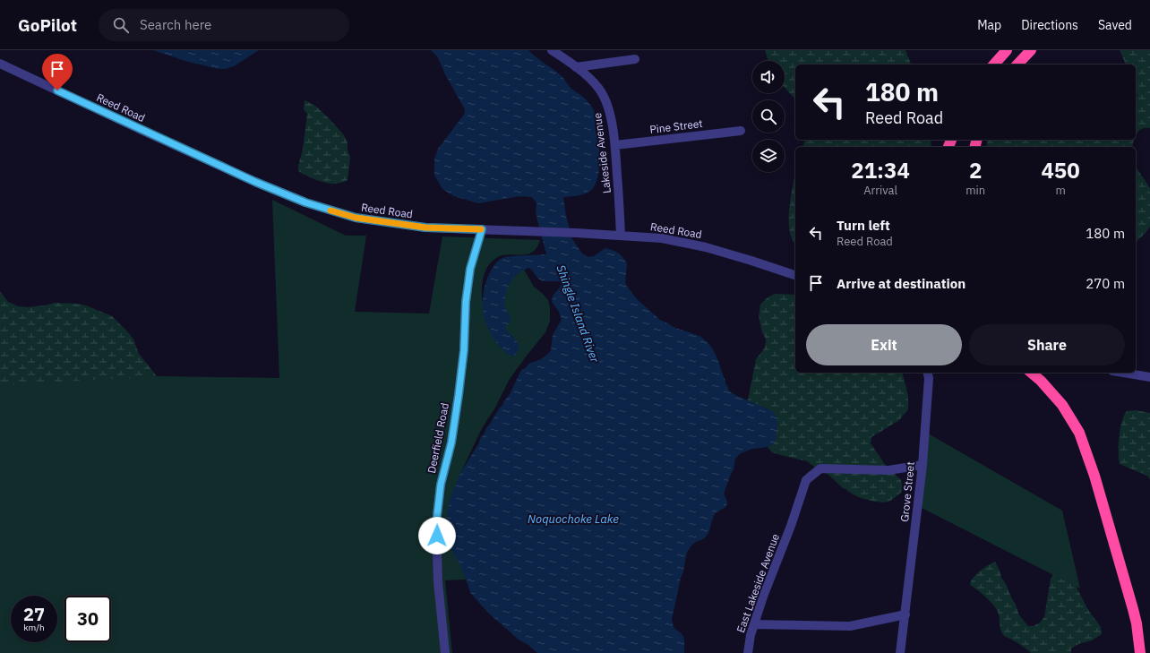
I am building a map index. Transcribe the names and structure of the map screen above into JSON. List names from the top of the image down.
{
  "streets": {
    "street": [
      "Reed Road",
      "Pine Street",
      "Lakeside Avenue",
      "Deerfield Road",
      "Grove Street",
      "East Lakeside Avenue"
    ]
  },
  "crossings": [
    ["Reed Road", "Lakeside Avenue"],
    ["Reed Road", "Deerfield Road"],
    ["Pine Street", "Lakeside Avenue"],
    ["Grove Street", "East Lakeside Avenue"]
  ],
  "water": ["Shingle Island River", "Noquochoke Lake"],
  "page": {
    "header": "GoPilot",
    "search": "Search here",
    "nav": ["Map", "Directions", "Saved"],
    "turn": ["180 m", "Reed Road"],
    "eta": [
      "21:34",
      "Arrival",
      "2",
      "min",
      "450",
      "m"
    ],
    "list": [
      {
        "name": "Turn left",
        "note": "Reed Road",
        "value": "180 m"
      },
      {
        "name": "Arrive at destination",
        "value": "270 m"
      }
    ],
    "buttons": ["Exit", "Share"],
    "speed": "27 km/h",
    "limit": "30"
  }
}
